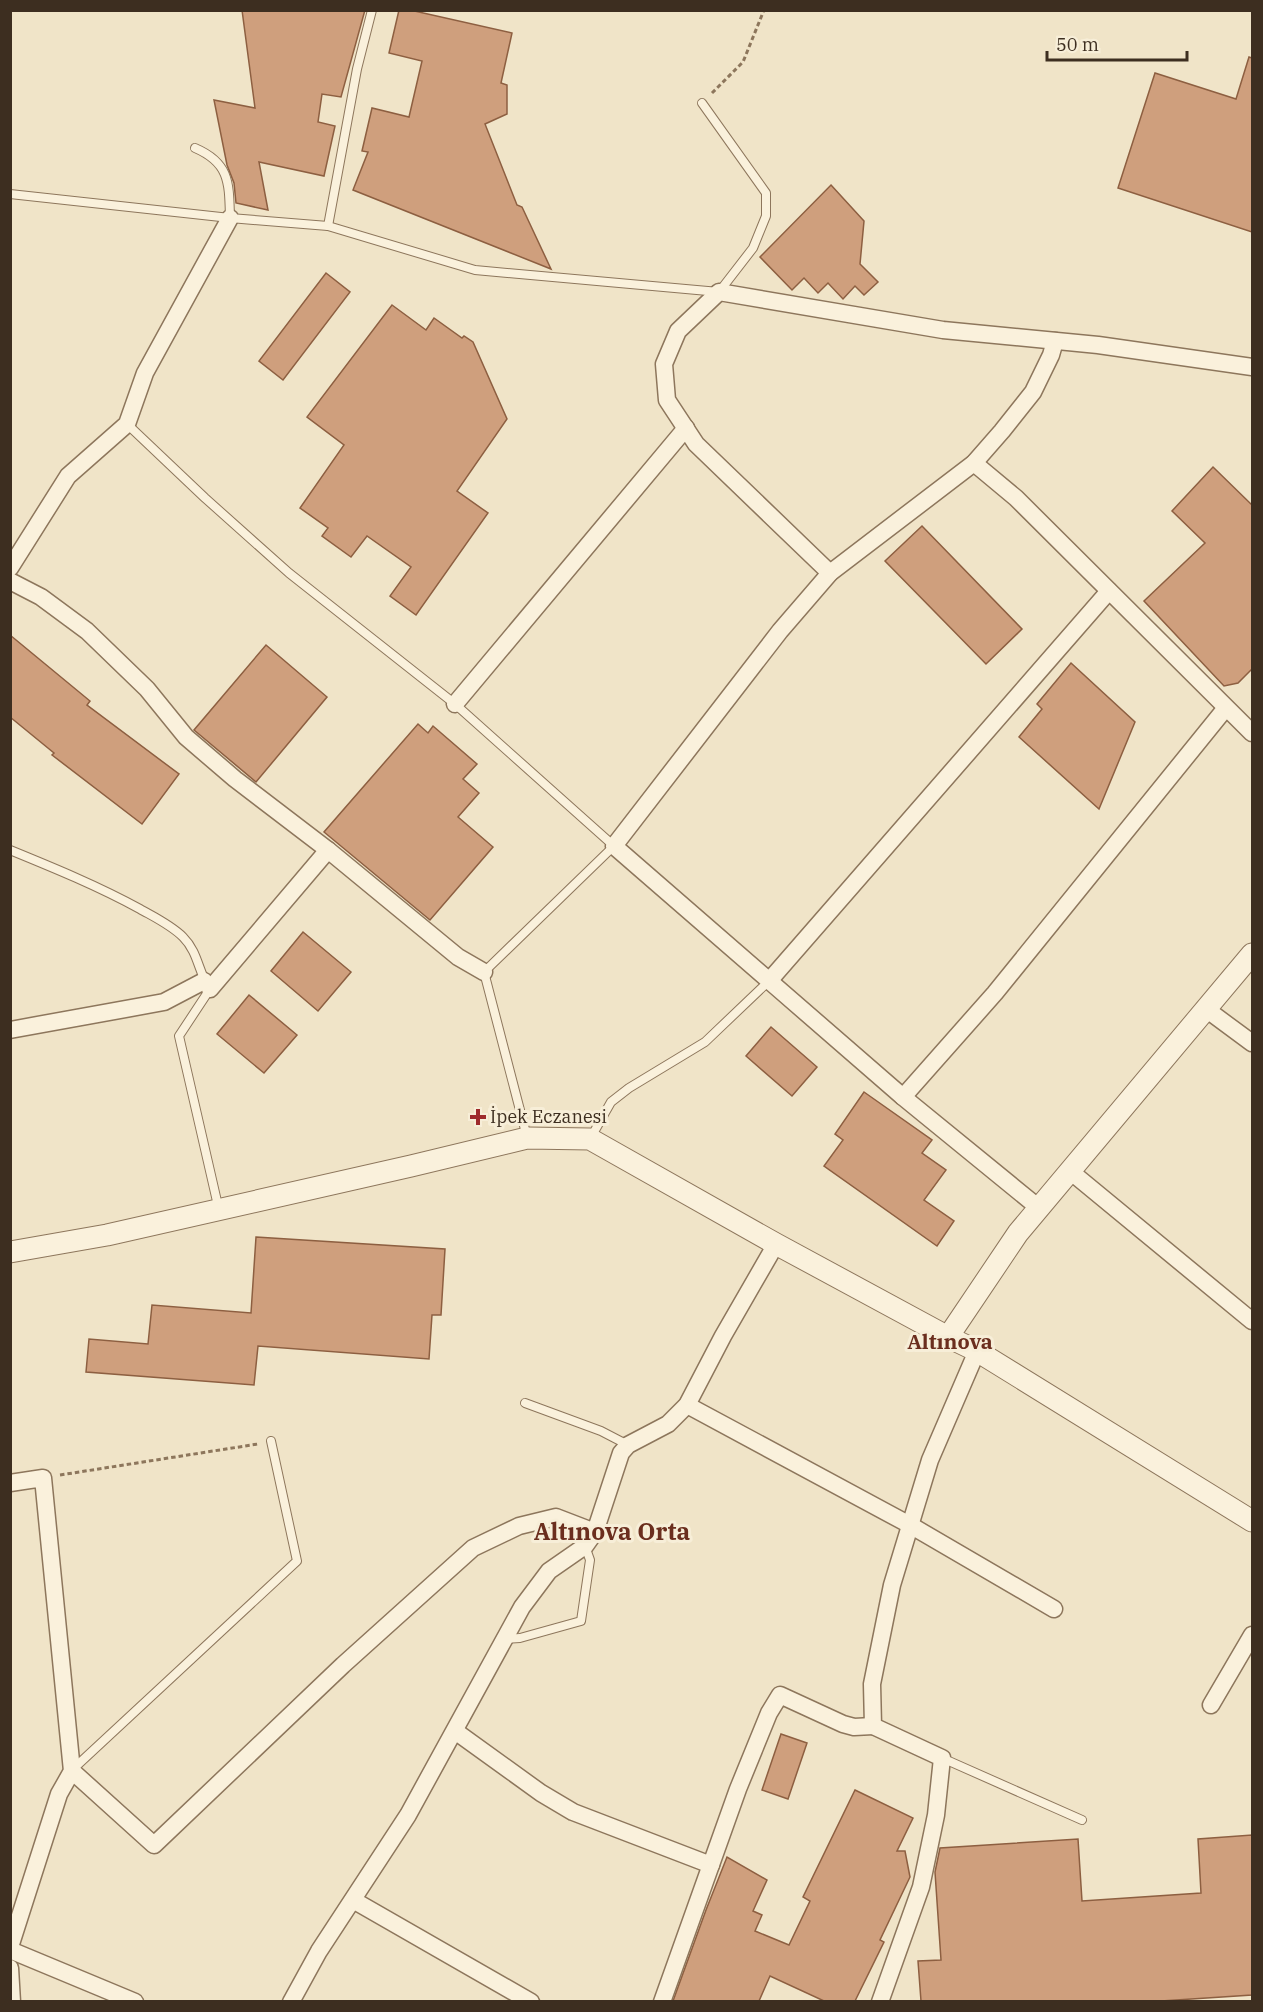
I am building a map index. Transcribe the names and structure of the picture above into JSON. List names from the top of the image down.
{
  "districts": ["Altınova", "Altınova Orta"],
  "places": {
    "health": ["İpek Eczanesi"]
  },
  "scale_bar": "50 m"
}
